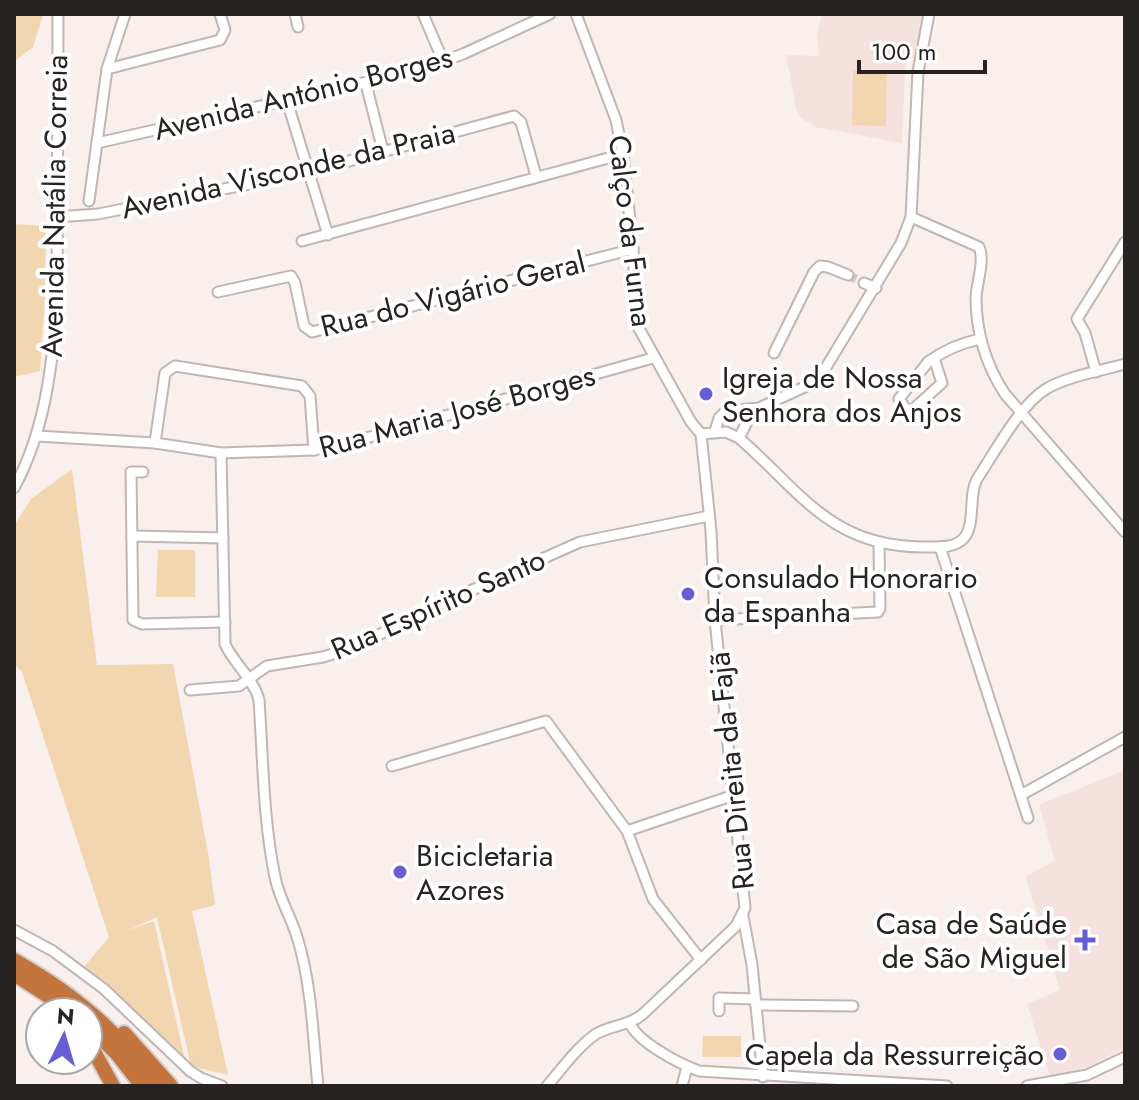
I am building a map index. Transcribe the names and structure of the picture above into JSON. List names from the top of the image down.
{
  "streets": {
    "street": [
      "Avenida António Borges",
      "Avenida Visconde da Praia",
      "Avenida Natália Correia",
      "Calço da Furna",
      "Rua do Vigário Geral",
      "Rua Maria José Borges",
      "Rua Espírito Santo",
      "Rua Direita da Fajã"
    ]
  },
  "crossings": [
    ["Avenida Visconde da Praia", "Avenida Natália Correia"],
    ["Avenida Natália Correia", "Rua Maria José Borges"],
    ["Calço da Furna", "Rua do Vigário Geral"],
    ["Calço da Furna", "Rua Maria José Borges"],
    ["Calço da Furna", "Rua Direita da Fajã"],
    ["Rua Espírito Santo", "Rua Direita da Fajã"]
  ],
  "places": {
    "other": [
      "Igreja de Nossa Senhora dos Anjos",
      "Consulado Honorario da Espanha",
      "Bicicletaria Azores",
      "Capela da Ressurreição"
    ],
    "health": ["Casa de Saúde de São Miguel"]
  },
  "scale_bar": "100 m",
  "north": "top"
}
